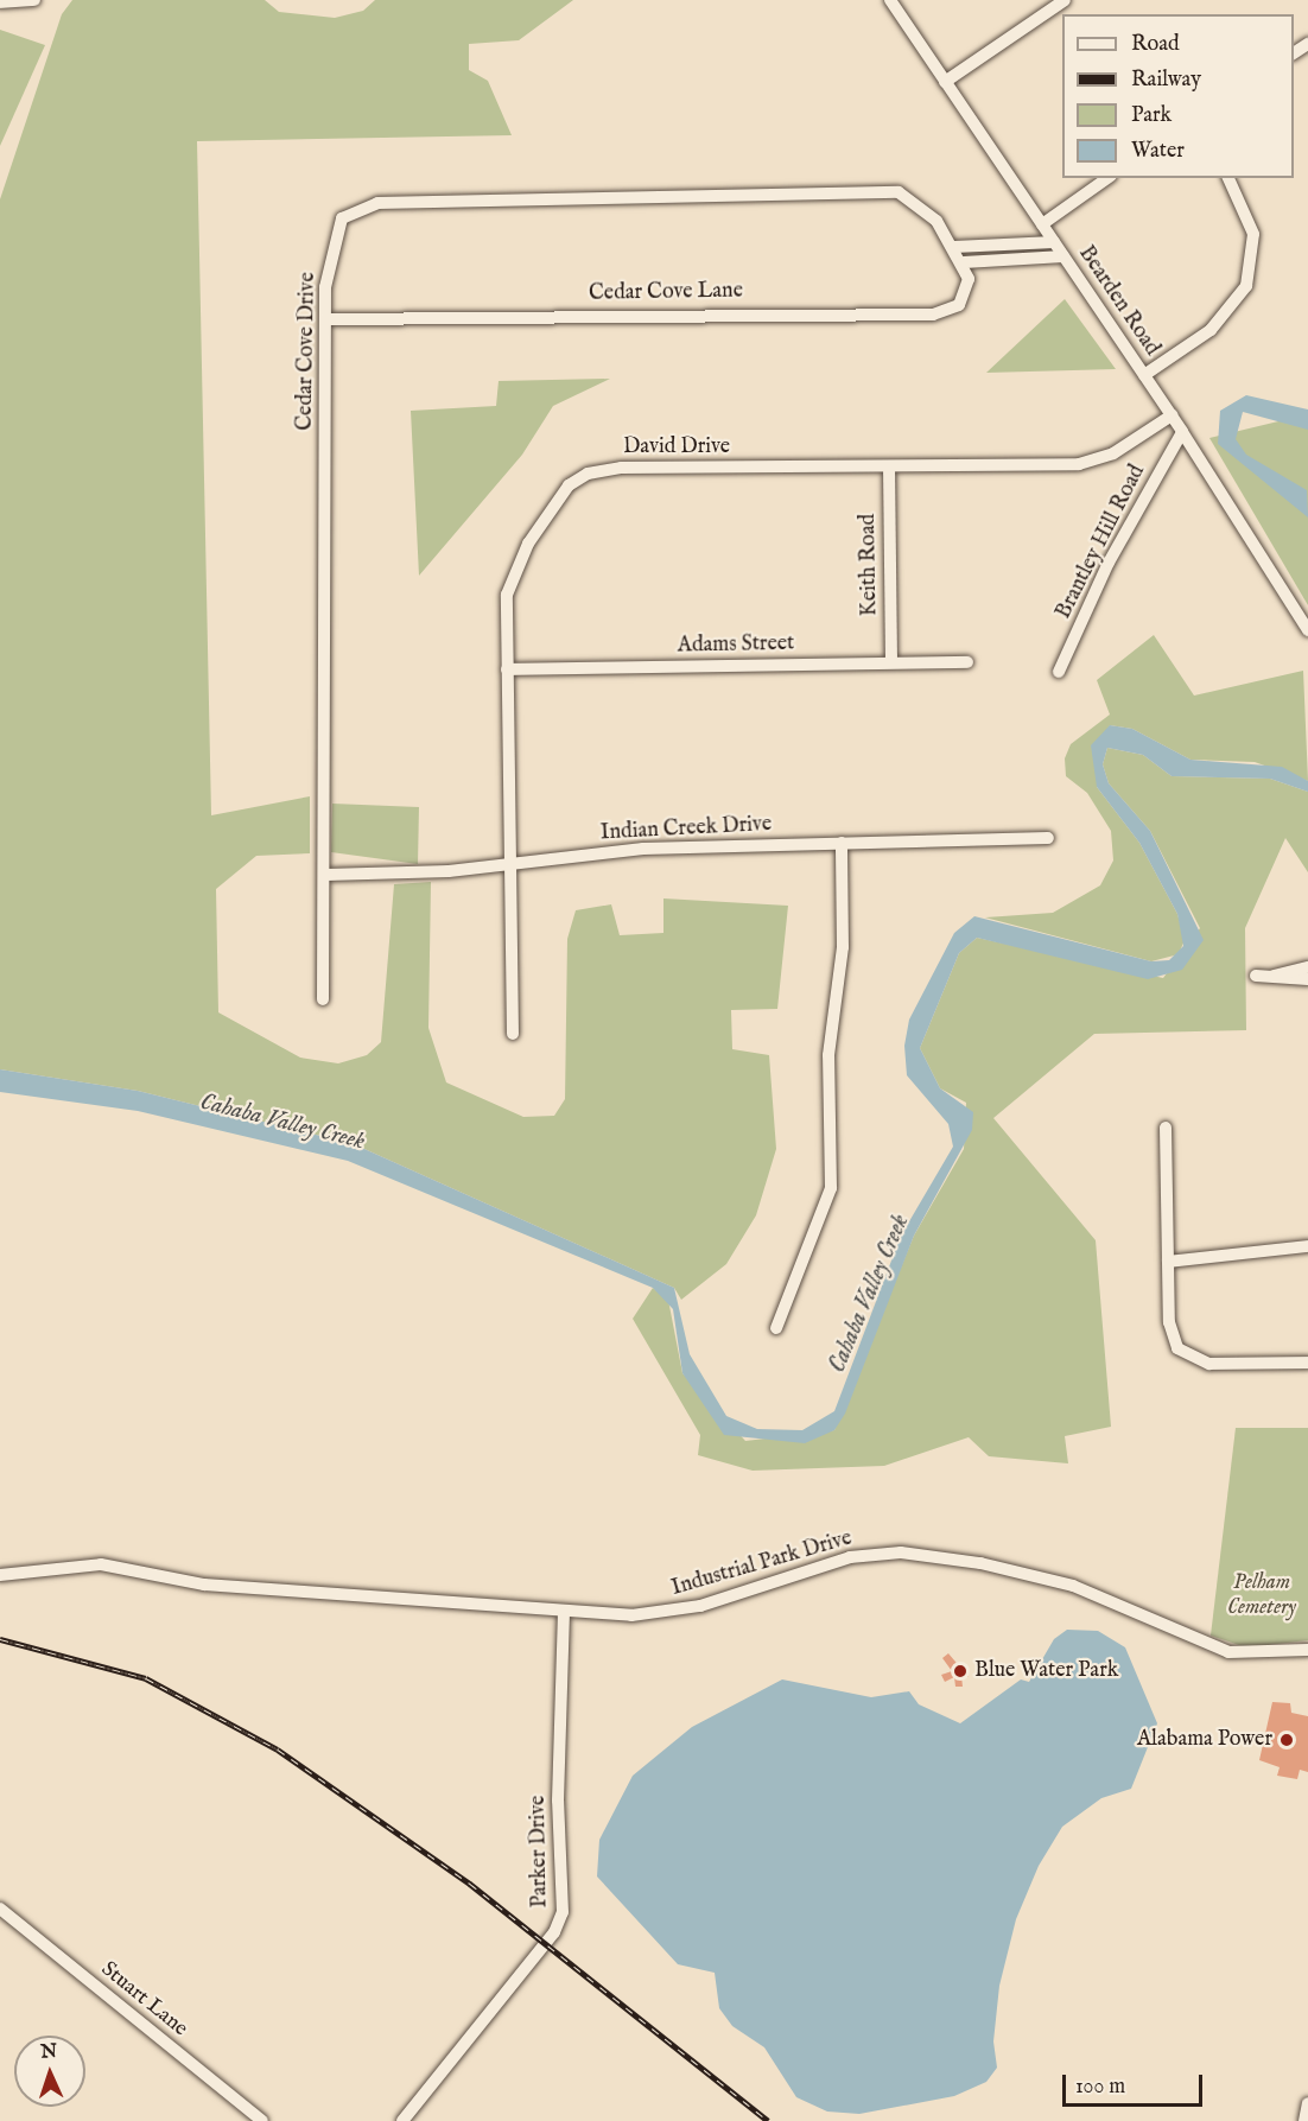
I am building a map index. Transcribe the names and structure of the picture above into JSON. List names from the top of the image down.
{
  "streets": {
    "street": [
      "Cedar Cove Lane",
      "Bearden Road",
      "Cedar Cove Drive",
      "David Drive",
      "Brantley Hill Road",
      "Keith Road",
      "Adams Street",
      "Indian Creek Drive",
      "Industrial Park Drive",
      "Parker Drive",
      "Stuart Lane"
    ]
  },
  "crossings": [
    ["Cedar Cove Lane", "Cedar Cove Drive"],
    ["Bearden Road", "David Drive"],
    ["Bearden Road", "Brantley Hill Road"],
    ["Cedar Cove Drive", "Indian Creek Drive"],
    ["David Drive", "Keith Road"],
    ["David Drive", "Adams Street"],
    ["David Drive", "Indian Creek Drive"],
    ["Keith Road", "Adams Street"],
    ["Industrial Park Drive", "Parker Drive"]
  ],
  "water": ["Cahaba Valley Creek"],
  "parks": ["Pelham Cemetery"],
  "places": ["Blue Water Park", "Alabama Power"],
  "legend": [
    "Road",
    "Railway",
    "Park",
    "Water"
  ],
  "scale_bar": "100 m",
  "north": "top"
}
